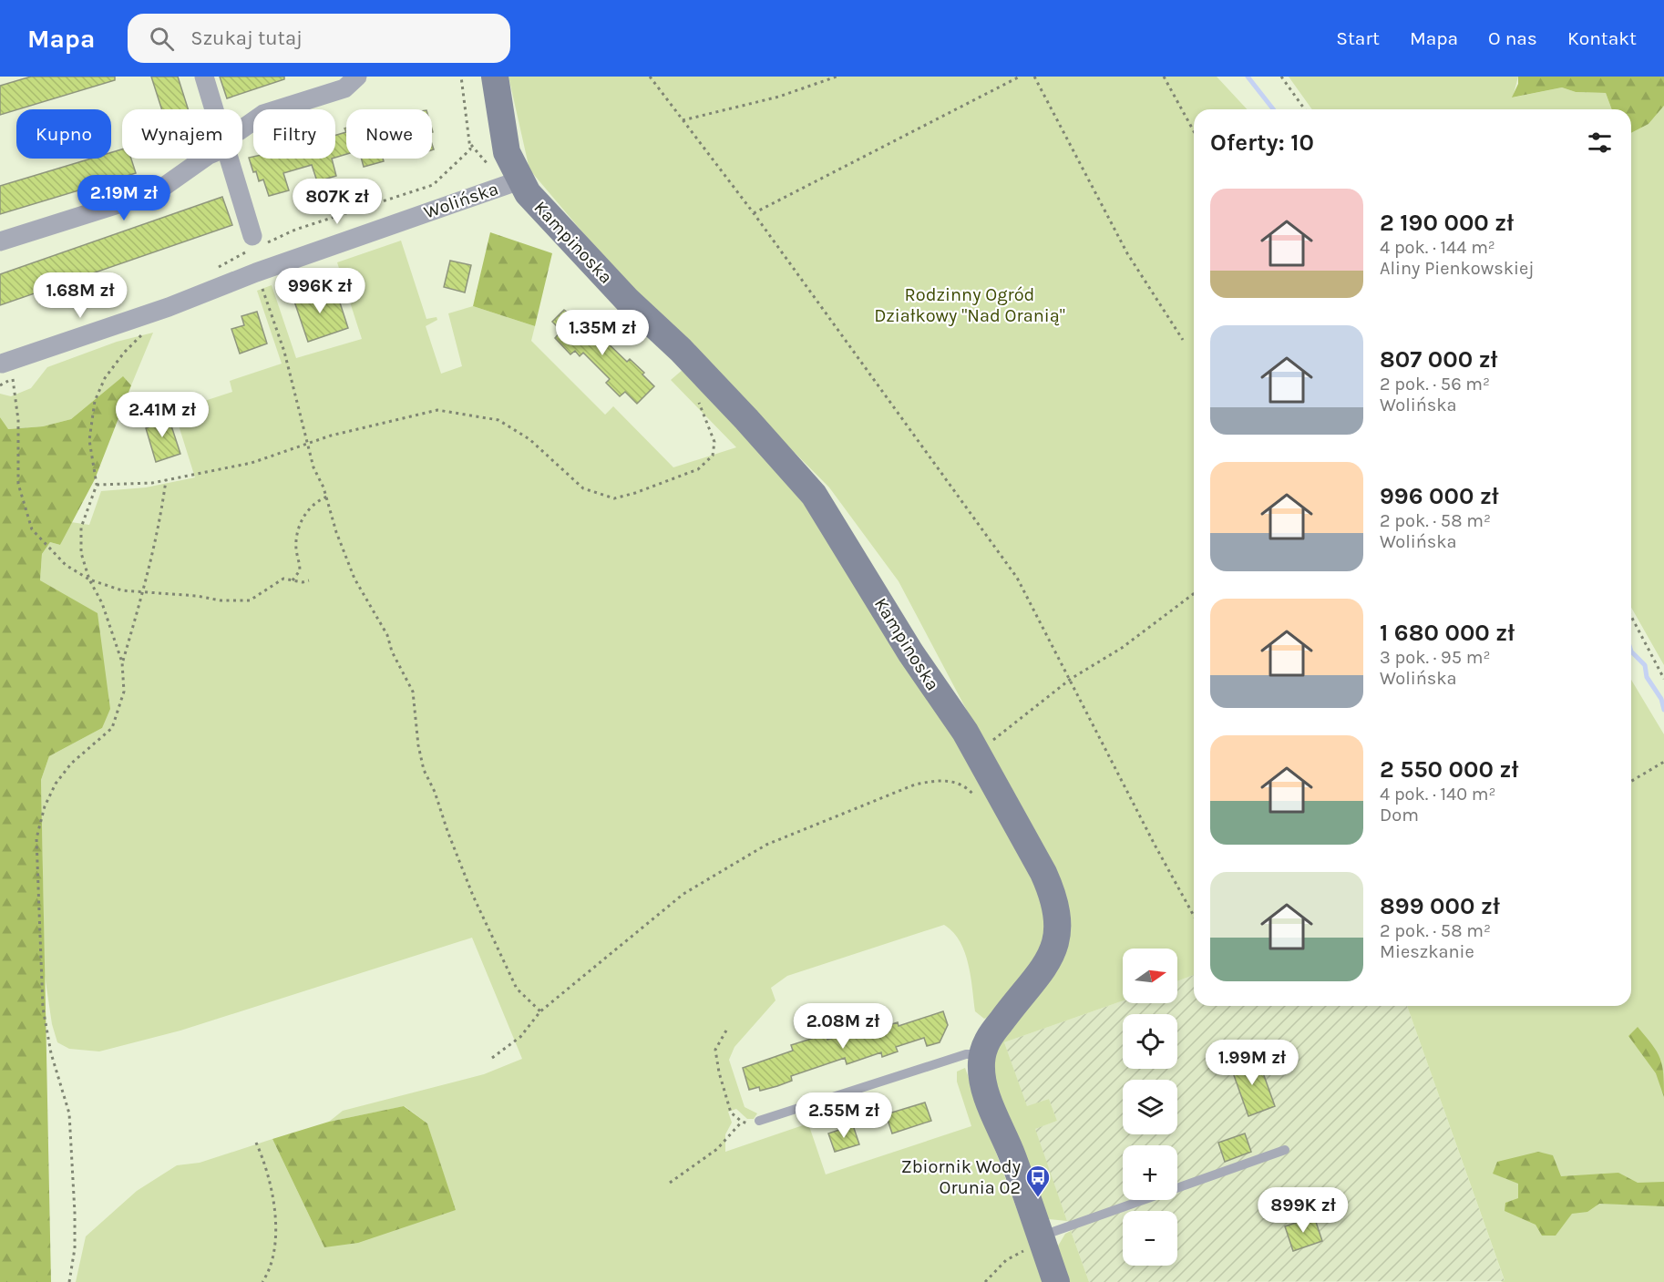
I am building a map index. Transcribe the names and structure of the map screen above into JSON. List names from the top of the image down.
{
  "streets": {
    "street": ["Wolińska", "Kampinoska"]
  },
  "crossings": [
    ["Wolińska", "Kampinoska"]
  ],
  "parks": ["Rodzinny Ogród Działkowy \"Nad Oranią\""],
  "places": {
    "bus stop": ["Zbiornik Wody Orunia 02"]
  },
  "north": "right",
  "page": {
    "header": "Mapa",
    "search": "Szukaj tutaj",
    "nav": [
      "Start",
      "Mapa",
      "O nas",
      "Kontakt"
    ],
    "chip": [
      "Kupno",
      "Wynajem",
      "Filtry",
      "Nowe"
    ],
    "heading": "Oferty: 10",
    "price": [
      "2.19M zł",
      "807K zł",
      "996K zł",
      "1.68M zł",
      "1.35M zł",
      "2.41M zł",
      "2.08M zł",
      "1.99M zł",
      "2.55M zł",
      "899K zł"
    ],
    "list": [
      {
        "name": "2 190 000 zł",
        "note": "4 pok. · 144 m² · Aliny Pienkowskiej"
      },
      {
        "name": "807 000 zł",
        "note": "2 pok. · 56 m² · Wolińska"
      },
      {
        "name": "996 000 zł",
        "note": "2 pok. · 58 m² · Wolińska"
      },
      {
        "name": "1 680 000 zł",
        "note": "3 pok. · 95 m² · Wolińska"
      },
      {
        "name": "2 550 000 zł",
        "note": "4 pok. · 140 m² · Dom"
      },
      {
        "name": "899 000 zł",
        "note": "2 pok. · 58 m² · Mieszkanie"
      }
    ],
    "map_buttons": ["+", "−"]
  }
}
